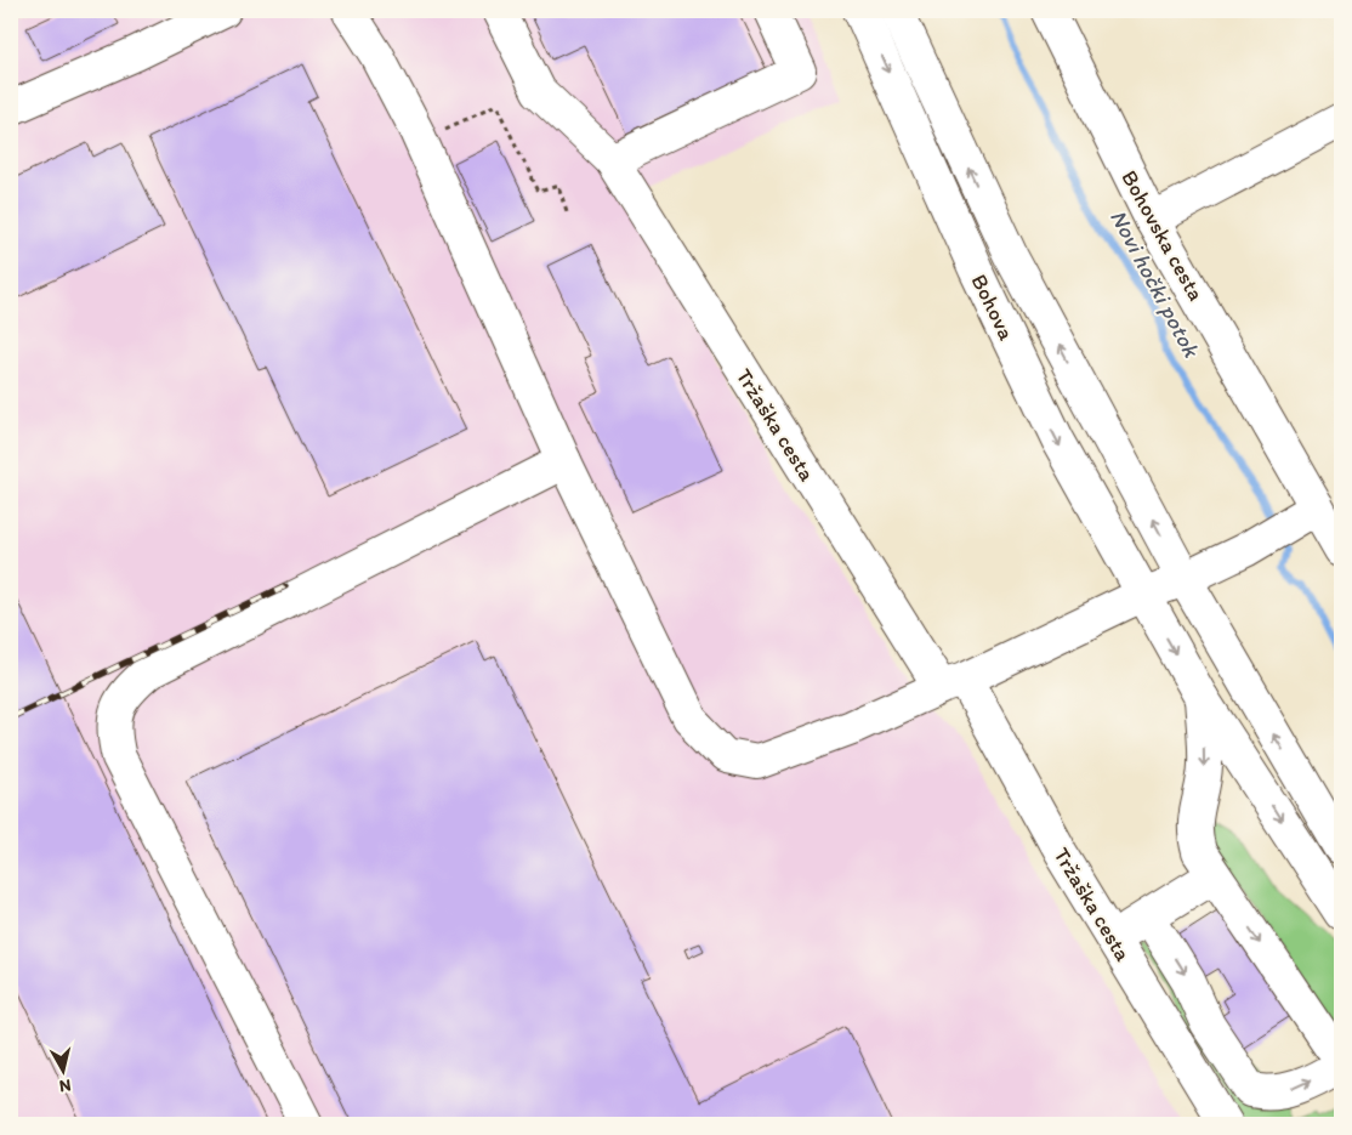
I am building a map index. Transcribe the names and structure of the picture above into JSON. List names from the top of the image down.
{
  "streets": {
    "street": ["Bohovska cesta", "Bohova", "Tržaška cesta"]
  },
  "water": ["Novi hočki potok"],
  "north": "bottom"
}
